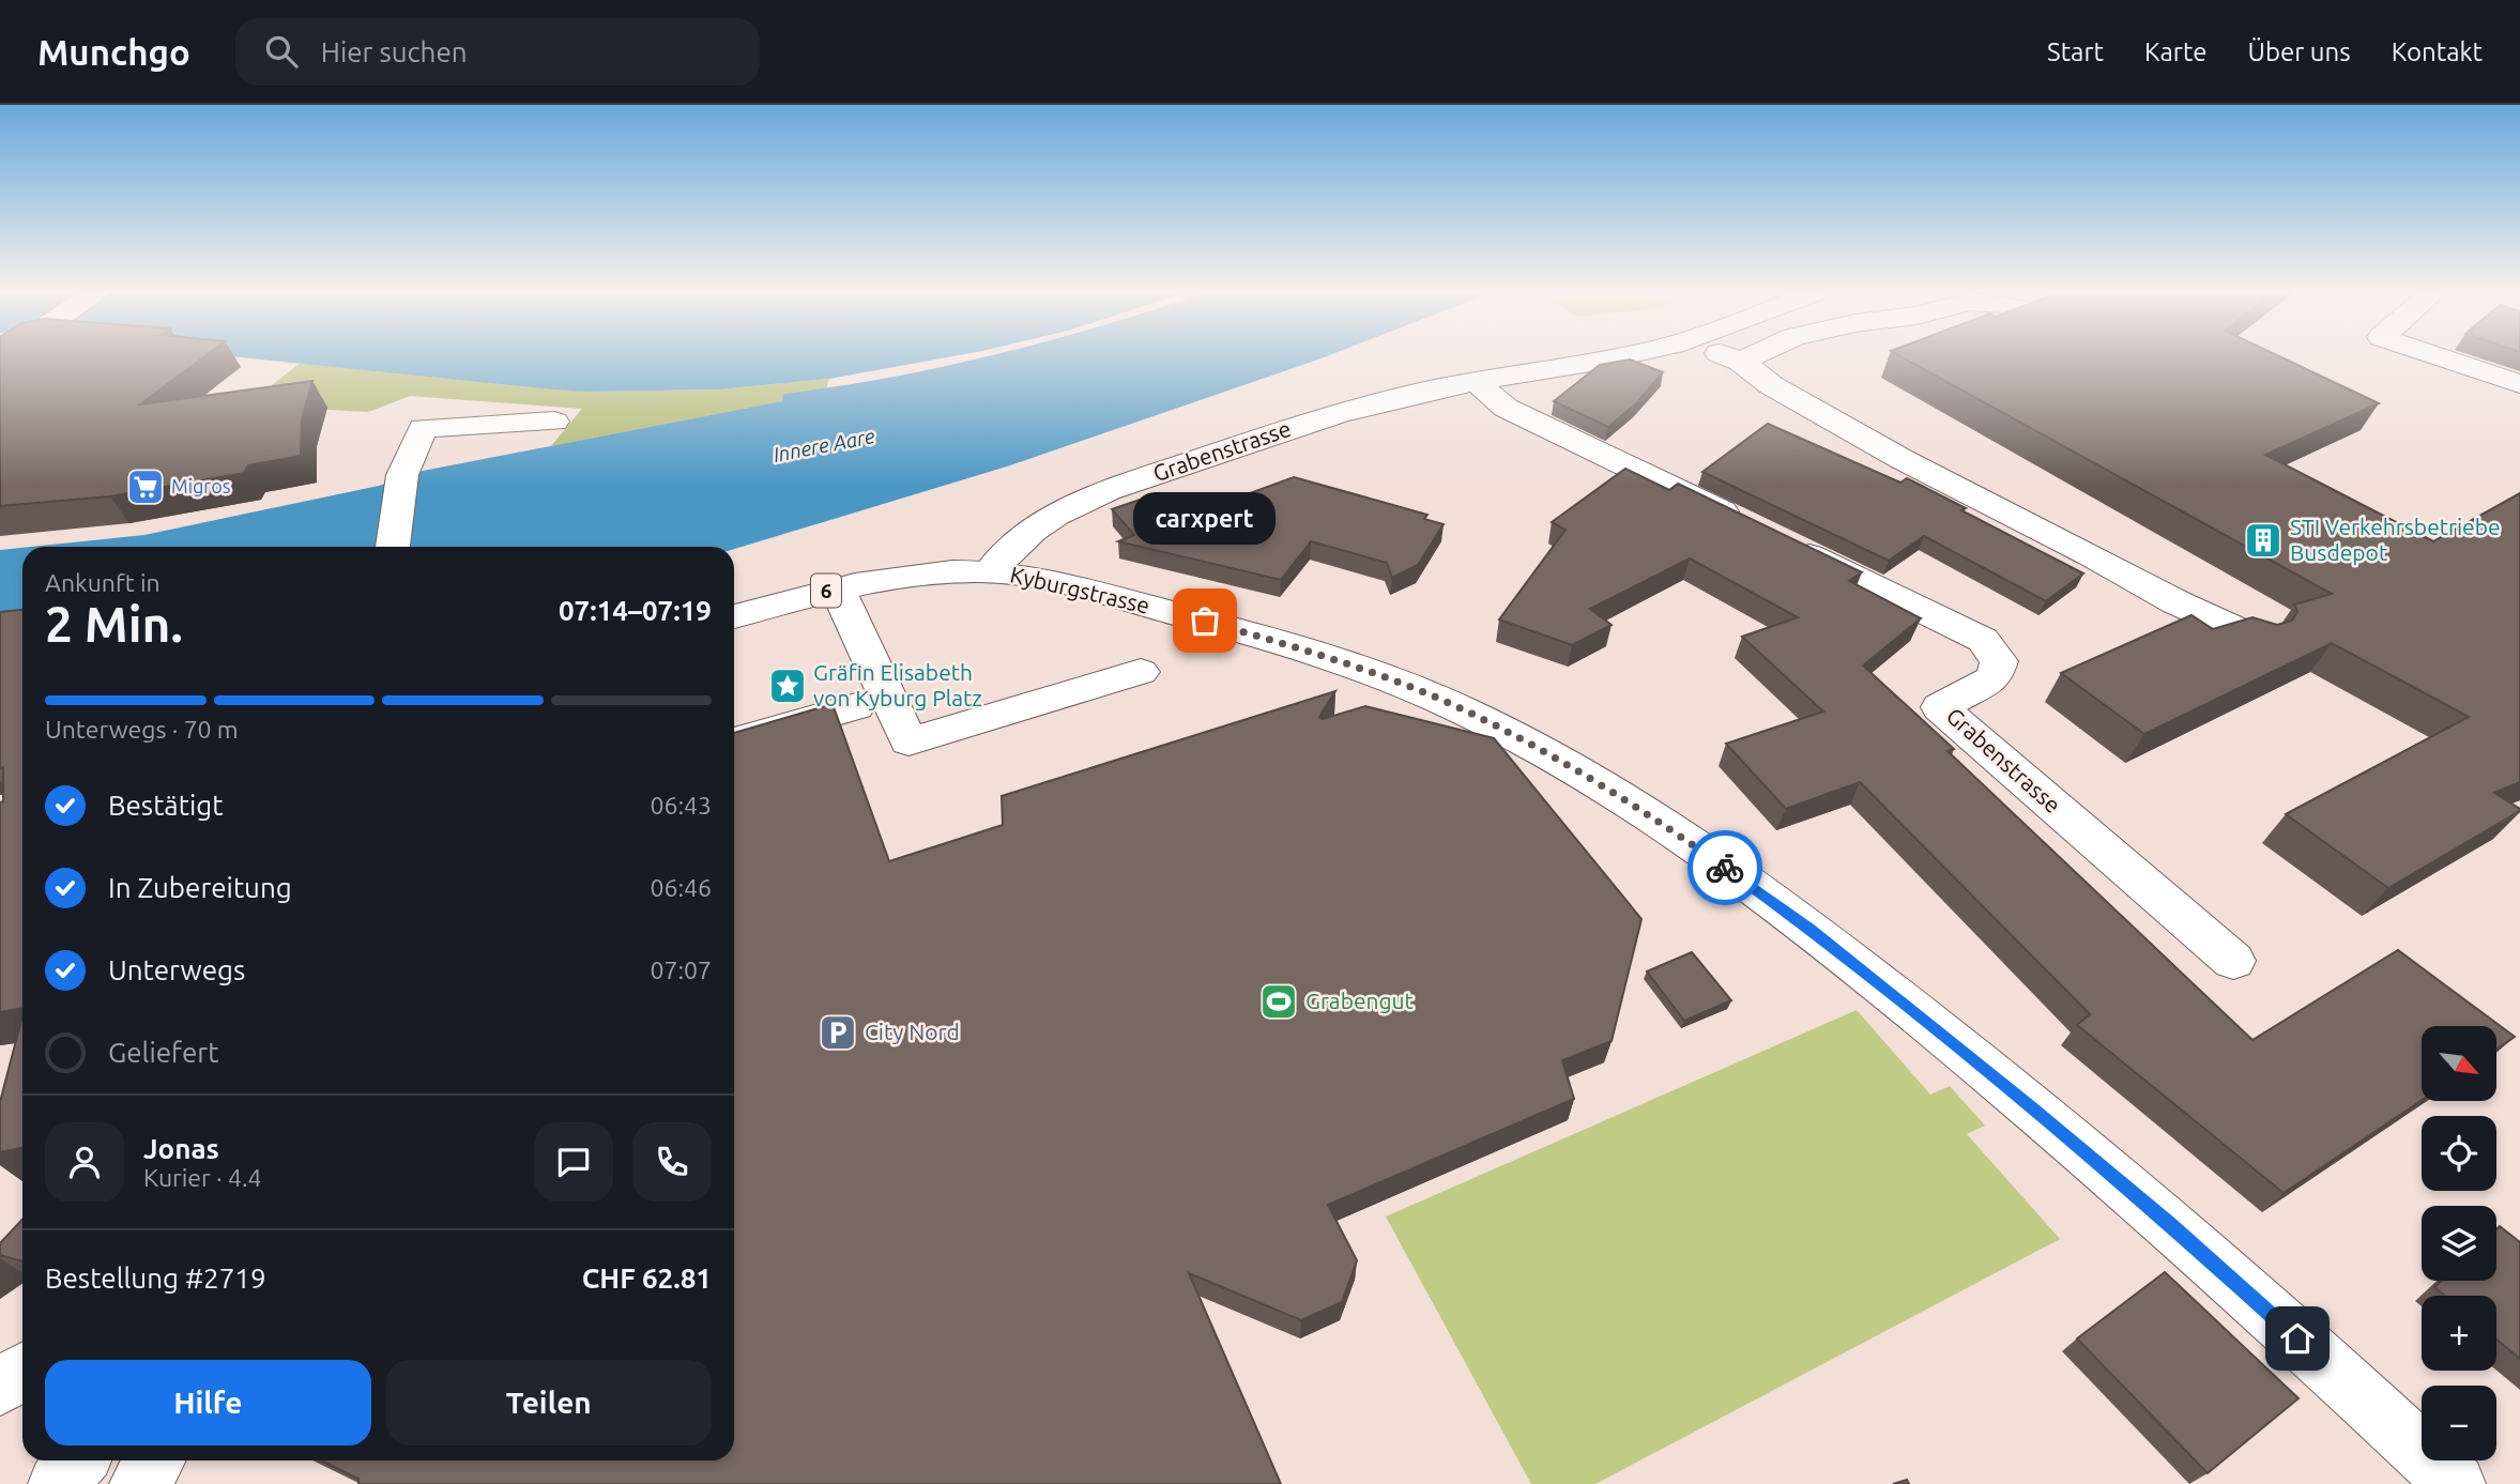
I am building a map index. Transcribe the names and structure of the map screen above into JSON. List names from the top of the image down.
{
  "streets": {
    "street": ["Grabenstrasse", "6", "Kyburgstrasse"]
  },
  "crossings": [
    ["Grabenstrasse", "6"],
    ["Grabenstrasse", "Kyburgstrasse"],
    ["6", "Kyburgstrasse"]
  ],
  "water": ["Innere Aare"],
  "places": {
    "supermarket": ["Migros"],
    "building": ["STI Verkehrsbetriebe Busdepot"],
    "other": ["carxpert"],
    "place": ["Gräfin Elisabeth von Kyburg Platz"],
    "sports": ["Grabengut"],
    "parking": ["City Nord"]
  },
  "north": "bottom right",
  "page": {
    "header": "Munchgo",
    "search": "Hier suchen",
    "nav": [
      "Start",
      "Karte",
      "Über uns",
      "Kontakt"
    ],
    "bubble": "carxpert",
    "heading": ["2 Min.", "Ankunft in", "07:14–07:19"],
    "panel": [
      "Jonas",
      "Kurier · 4.4",
      "Bestellung #2719",
      "CHF 62.81"
    ],
    "bar": "Unterwegs · 70 m",
    "list": [
      ["Bestätigt", "06:43"],
      ["In Zubereitung", "06:46"],
      ["Unterwegs", "07:07"],
      "Geliefert"
    ],
    "map_buttons": ["+", "−"],
    "buttons": ["Hilfe", "Teilen"]
  }
}
